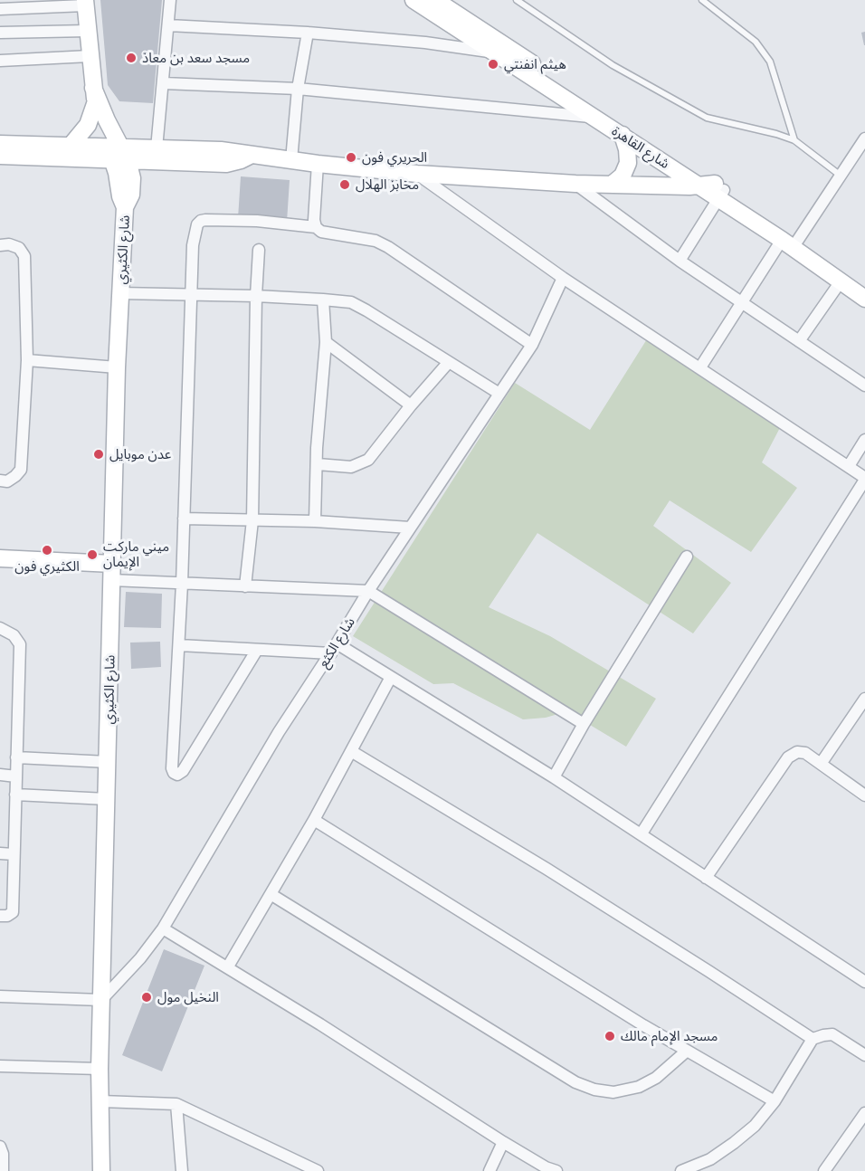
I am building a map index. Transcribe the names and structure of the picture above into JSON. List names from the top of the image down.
{
  "streets": {
    "street": ["شارع القاهرة", "شارع الكثيري", "شارع الكثع"]
  },
  "crossings": [
    ["شارع الكثيري", "شارع الكثع"]
  ],
  "places": [
    "مسجد سعد بن معاذ",
    "هيثم انفنتي",
    "الحريري فون",
    "مخابز الهلال",
    "عدن موبايل",
    "الكثيري فون",
    "ميني ماركت الإيمان",
    "النخيل مول",
    "مسجد الإمام مالك"
  ]
}
